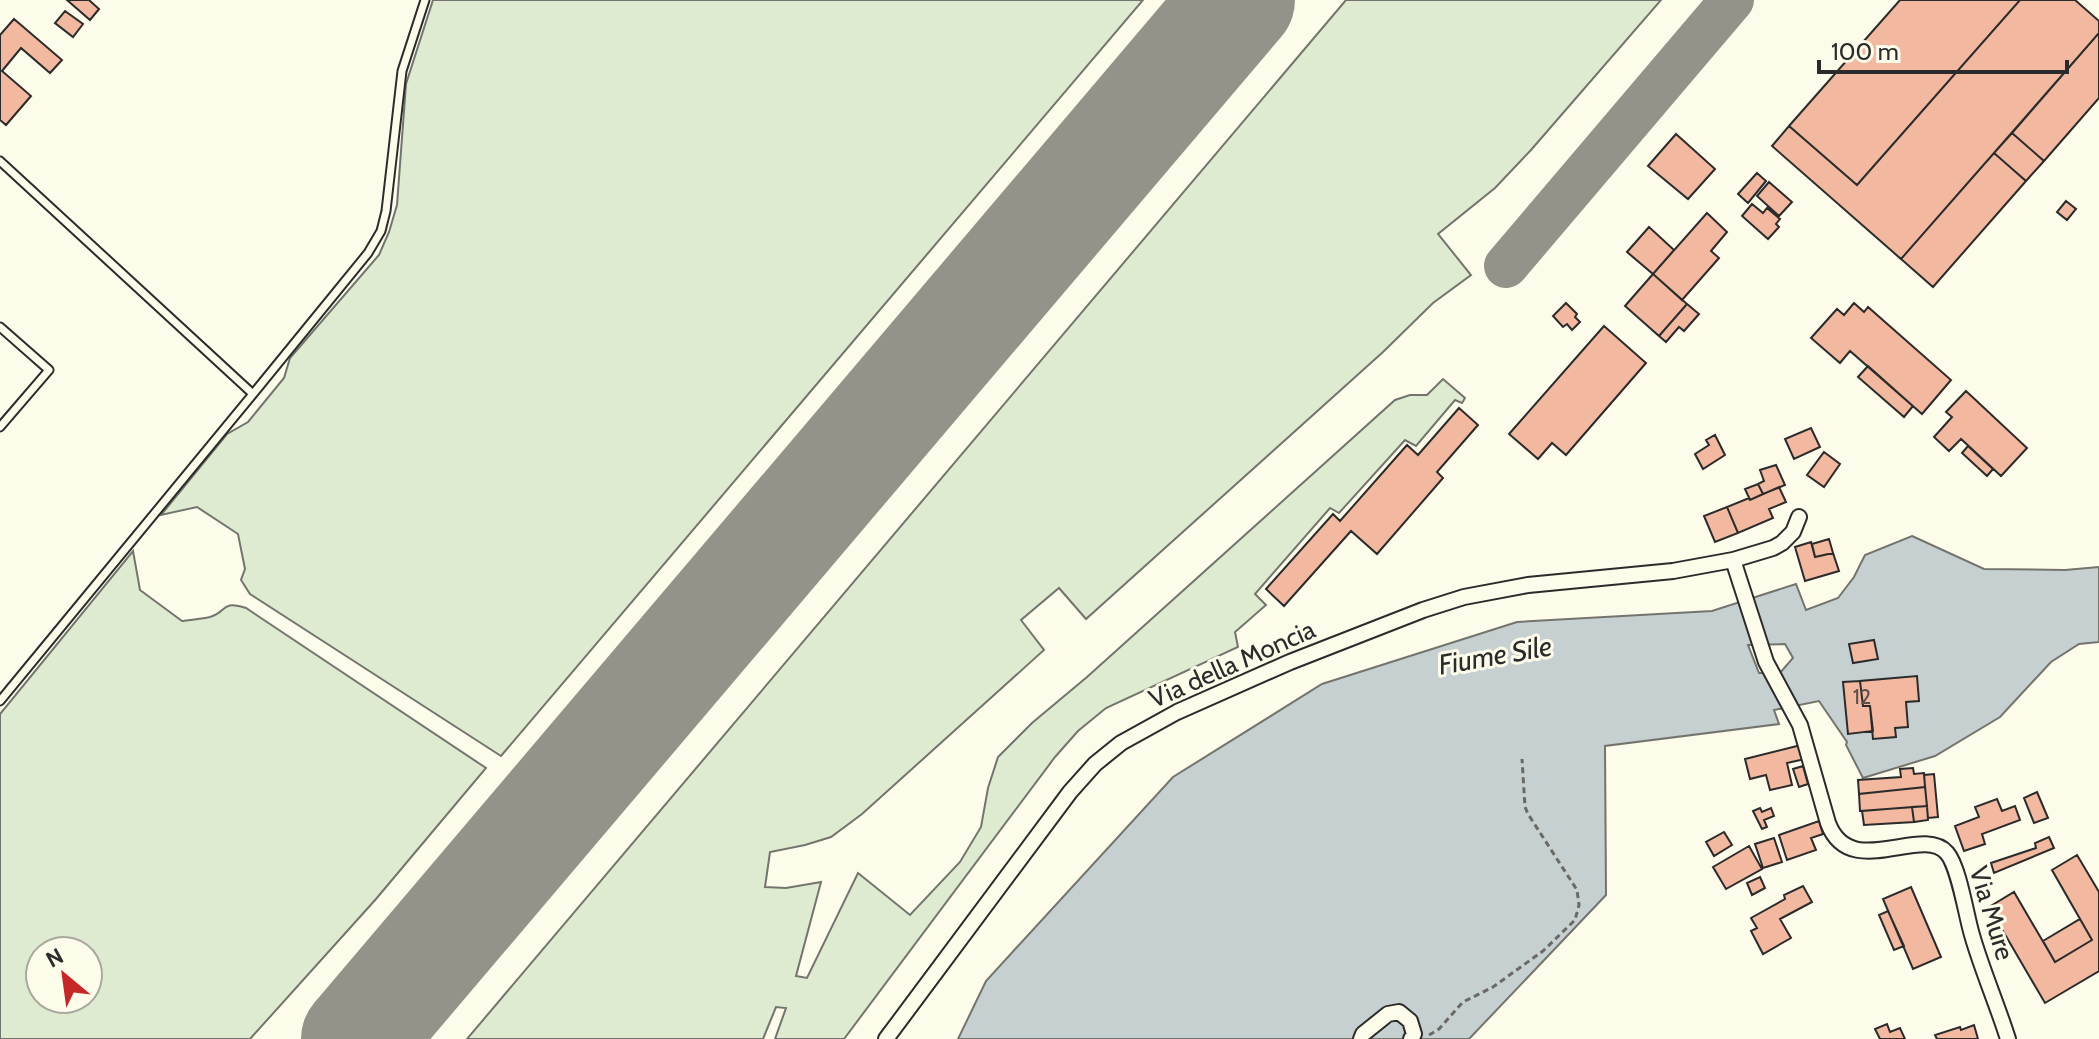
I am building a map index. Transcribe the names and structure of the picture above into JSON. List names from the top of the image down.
{
  "streets": {
    "street": ["Via della Moncia", "Via Mure"]
  },
  "crossings": [
    ["Via della Moncia", "Via Mure"]
  ],
  "water": ["Fiume Sile"],
  "house_numbers": ["12"],
  "scale_bar": "100 m",
  "north": "top left"
}
